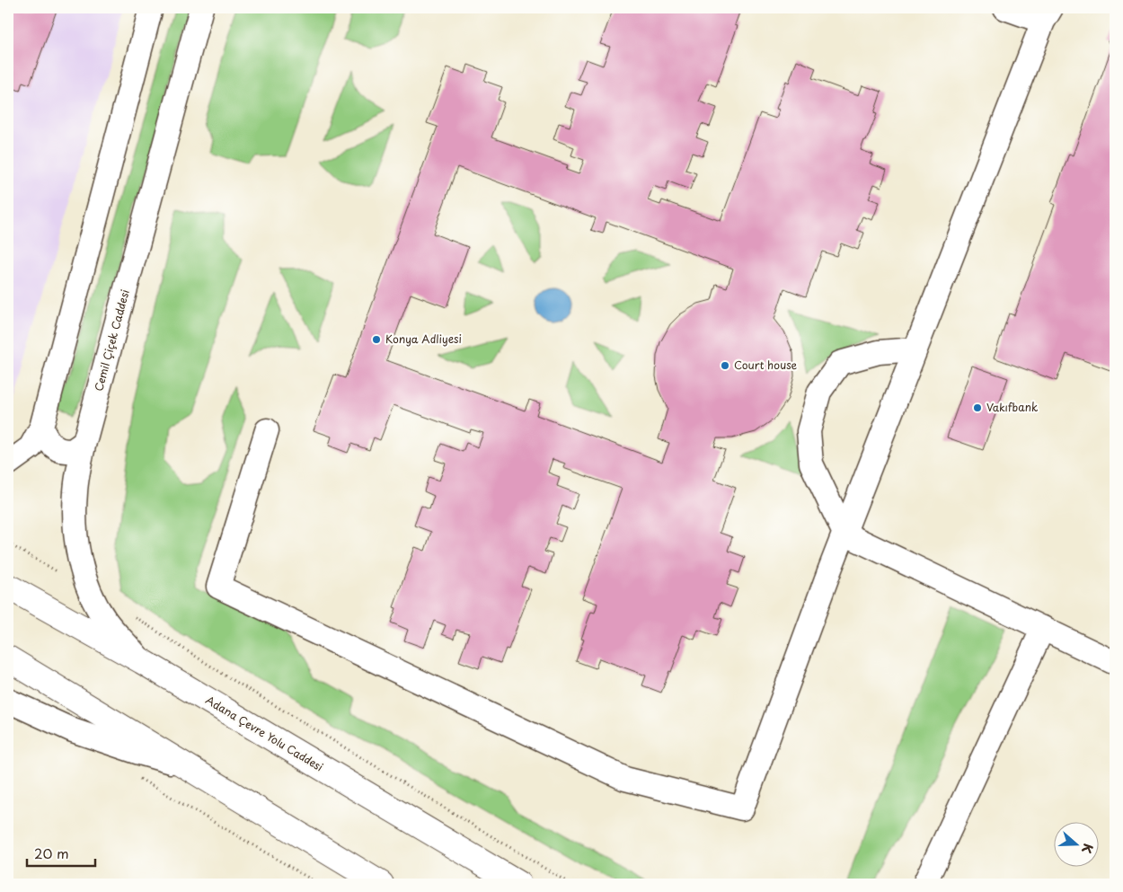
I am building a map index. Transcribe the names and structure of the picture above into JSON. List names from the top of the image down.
{
  "streets": {
    "highway": ["Adana Çevre Yolu Caddesi"],
    "street": ["Cemil Çiçek Caddesi"]
  },
  "crossings": [
    ["Cemil Çiçek Caddesi", "Adana Çevre Yolu Caddesi"]
  ],
  "places": ["Konya Adliyesi", "Court house", "Vakıfbank"],
  "scale_bar": "20 m",
  "north": "right"
}
